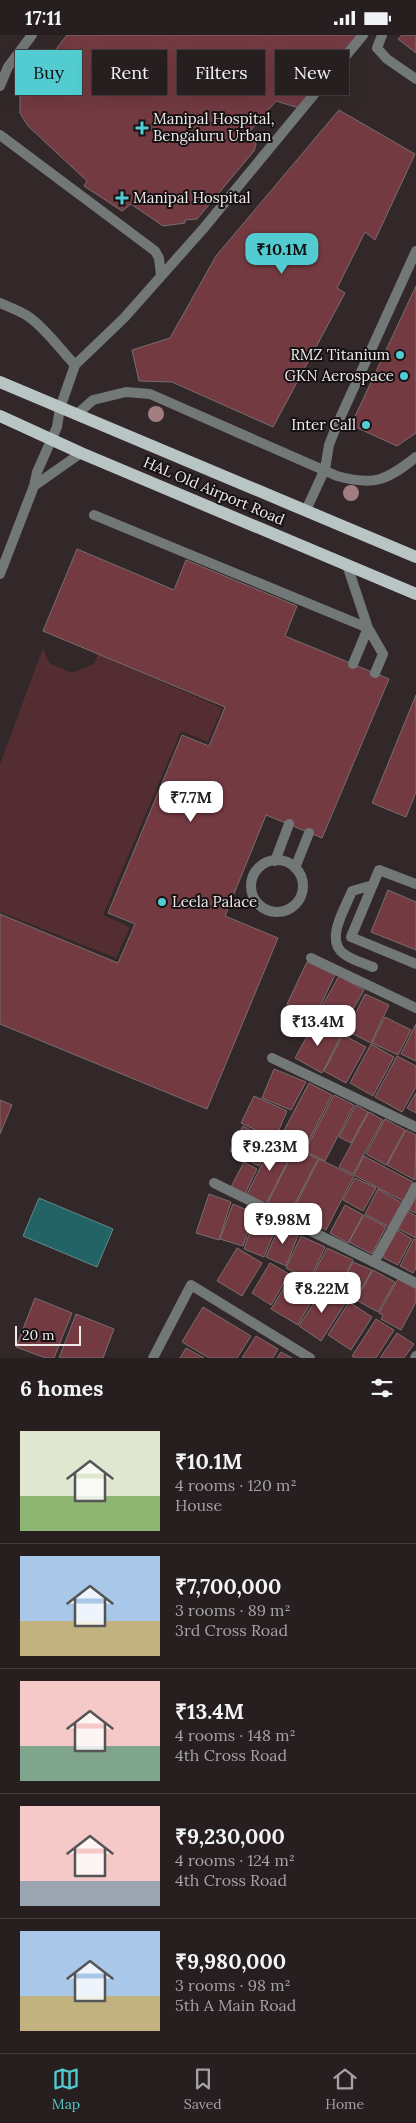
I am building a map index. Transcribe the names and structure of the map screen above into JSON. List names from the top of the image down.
{
  "streets": {
    "main road": ["HAL Old Airport Road"]
  },
  "places": {
    "health": ["Manipal Hospital, Bengaluru Urban", "Manipal Hospital"],
    "other": [
      "RMZ Titanium",
      "GKN Aerospace",
      "Inter Call",
      "Leela Palace"
    ]
  },
  "scale_bar": "20 m",
  "page": {
    "status": "17:11",
    "chip": [
      "Buy",
      "Rent",
      "Filters",
      "New"
    ],
    "price": [
      "₹10.1M",
      "₹7.7M",
      "₹13.4M",
      "₹9.23M",
      "₹9.98M",
      "₹8.22M"
    ],
    "scale": "20 m",
    "heading": "6 homes",
    "list": [
      {
        "name": "₹10.1M",
        "note": "4 rooms · 120 m² · House"
      },
      {
        "name": "₹7,700,000",
        "note": "3 rooms · 89 m² · 3rd Cross Road"
      },
      {
        "name": "₹13.4M",
        "note": "4 rooms · 148 m² · 4th Cross Road"
      },
      {
        "name": "₹9,230,000",
        "note": "4 rooms · 124 m² · 4th Cross Road"
      },
      {
        "name": "₹9,980,000",
        "note": "3 rooms · 98 m² · 5th A Main Road"
      }
    ],
    "tabs": ["Map", "Saved", "Home"]
  }
}
